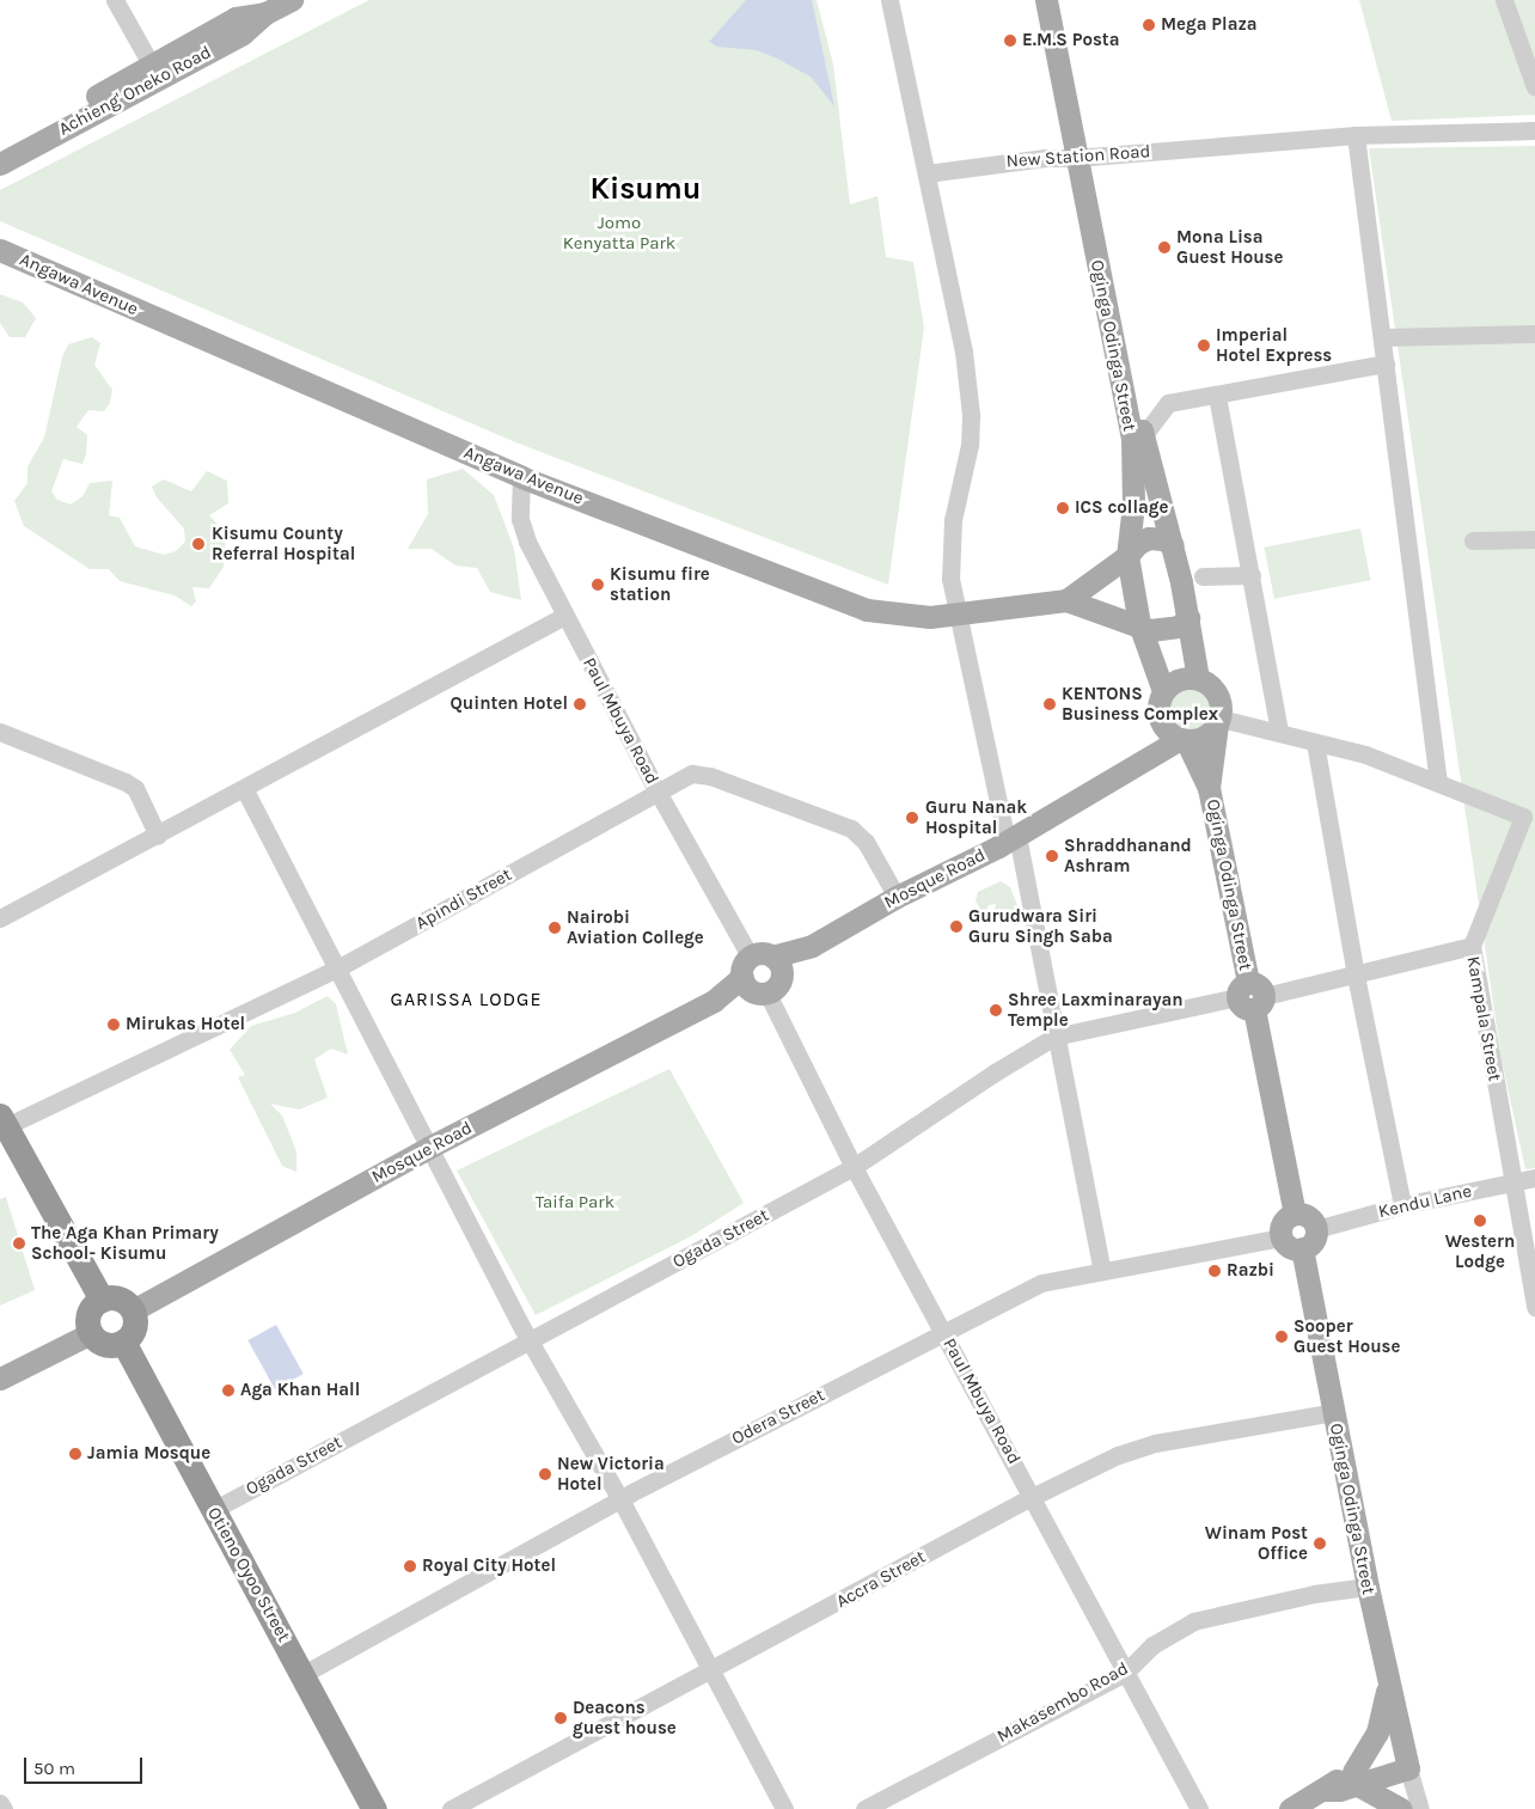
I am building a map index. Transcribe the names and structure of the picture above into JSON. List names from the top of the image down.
{
  "streets": {
    "highway": ["Otieno Oyoo Street"],
    "main road": [
      "Achieng' Oneko Road",
      "Angawa Avenue",
      "Oginga Odinga Street",
      "Mosque Road"
    ],
    "street": [
      "New Station Road",
      "Paul Mbuya Road",
      "Apindi Street",
      "Kampala Street",
      "Kendu Lane",
      "Ogada Street",
      "Odera Street",
      "Accra Street",
      "Makasembo Road"
    ]
  },
  "crossings": [
    ["New Station Road", "Oginga Odinga Street"],
    ["Angawa Avenue", "Oginga Odinga Street"],
    ["Angawa Avenue", "Paul Mbuya Road"],
    ["Oginga Odinga Street", "Mosque Road"],
    ["Oginga Odinga Street", "Kampala Street"],
    ["Oginga Odinga Street", "Kendu Lane"],
    ["Oginga Odinga Street", "Ogada Street"],
    ["Oginga Odinga Street", "Odera Street"],
    ["Oginga Odinga Street", "Accra Street"],
    ["Oginga Odinga Street", "Makasembo Road"],
    ["Paul Mbuya Road", "Mosque Road"],
    ["Paul Mbuya Road", "Apindi Street"],
    ["Paul Mbuya Road", "Ogada Street"],
    ["Paul Mbuya Road", "Odera Street"],
    ["Paul Mbuya Road", "Accra Street"],
    ["Paul Mbuya Road", "Makasembo Road"],
    ["Mosque Road", "Apindi Street"],
    ["Mosque Road", "Kampala Street"],
    ["Mosque Road", "Otieno Oyoo Street"],
    ["Kampala Street", "Kendu Lane"],
    ["Kampala Street", "Ogada Street"],
    ["Kendu Lane", "Odera Street"],
    ["Ogada Street", "Otieno Oyoo Street"],
    ["Odera Street", "Otieno Oyoo Street"]
  ],
  "districts": ["Kisumu", "GARISSA LODGE"],
  "parks": ["Jomo Kenyatta Park", "Taifa Park"],
  "places": [
    "Mega Plaza",
    "E.M.S Posta",
    "Mona Lisa Guest House",
    "Imperial Hotel Express",
    "ICS collage",
    "Kisumu County Referral Hospital",
    "Kisumu fire station",
    "Quinten Hotel",
    "KENTONS Business Complex",
    "Guru Nanak Hospital",
    "Shraddhanand Ashram",
    "Gurudwara Siri Guru Singh Saba",
    "Nairobi Aviation College",
    "Shree Laxminarayan Temple",
    "Mirukas Hotel",
    "Western Lodge",
    "The Aga Khan Primary School- Kisumu",
    "Razbi",
    "Sooper Guest House",
    "Aga Khan Hall",
    "Jamia Mosque",
    "New Victoria Hotel",
    "Winam Post Office",
    "Royal City Hotel",
    "Deacons guest house"
  ],
  "scale_bar": "50 m"
}
